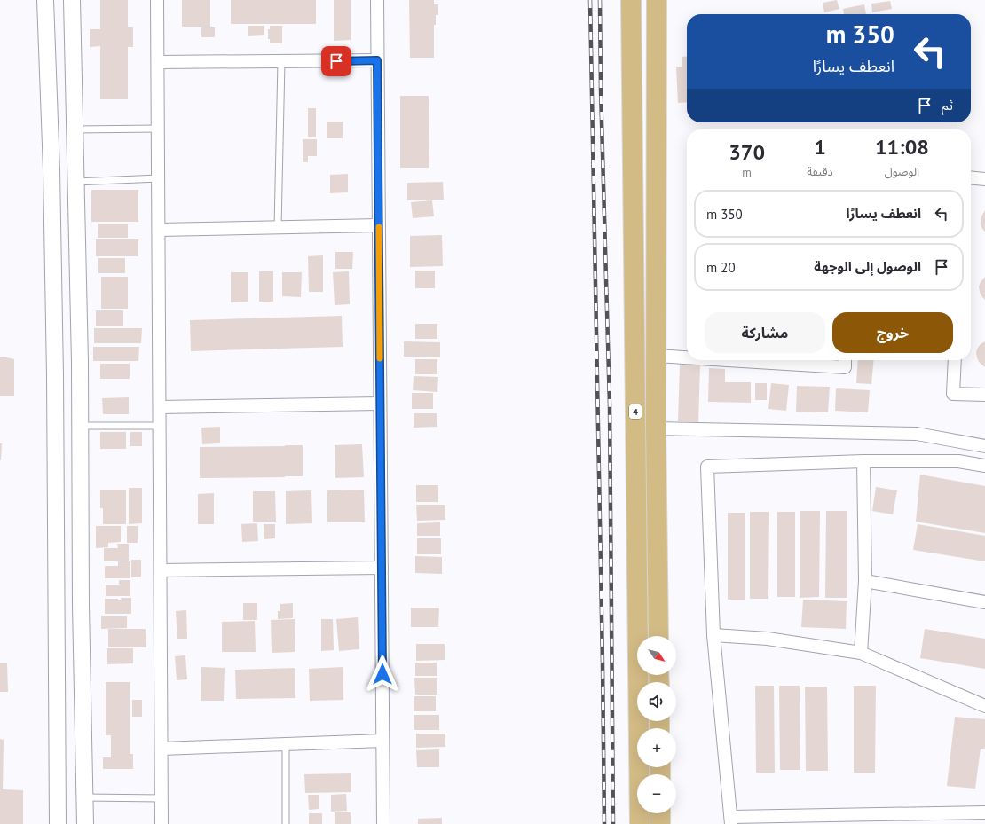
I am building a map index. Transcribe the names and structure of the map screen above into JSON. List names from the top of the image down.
{
  "streets": {
    "main road": ["4"]
  },
  "north": "bottom right",
  "page": {
    "turn": ["350 m", "انعطف يسارًا"],
    "then": "ثم",
    "eta": [
      "11:08",
      "الوصول",
      "1",
      "دقيقة",
      "370",
      "m"
    ],
    "list": [
      {
        "name": "انعطف يسارًا",
        "value": "350 m"
      },
      {
        "name": "الوصول إلى الوجهة",
        "value": "20 m"
      }
    ],
    "buttons": ["خروج", "مشاركة"],
    "map_buttons": ["+", "−"]
  }
}
